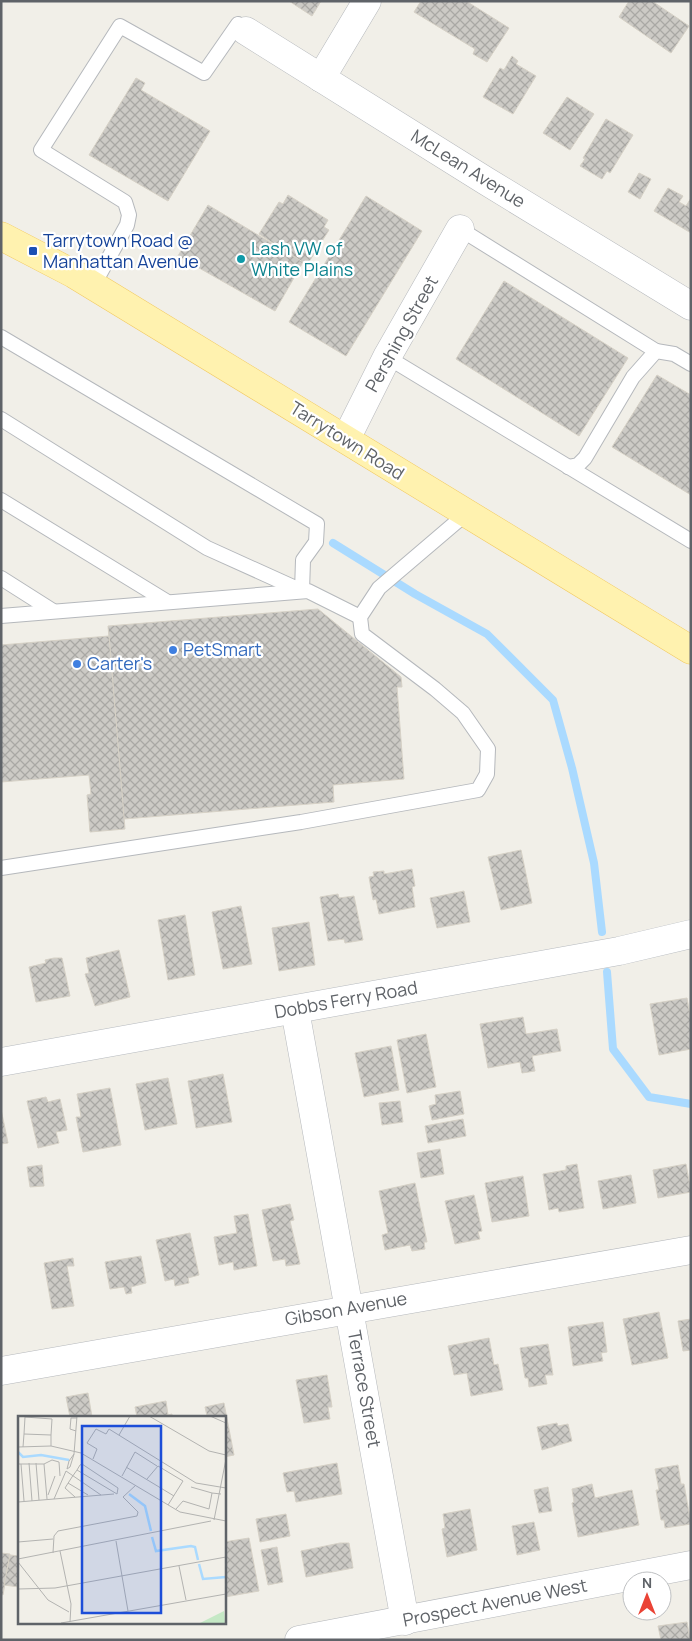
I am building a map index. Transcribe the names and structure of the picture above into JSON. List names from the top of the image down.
{
  "streets": {
    "main road": ["Tarrytown Road"],
    "street": [
      "McLean Avenue",
      "Pershing Street",
      "Dobbs Ferry Road",
      "Gibson Avenue",
      "Terrace Street",
      "Prospect Avenue West"
    ]
  },
  "crossings": [
    ["Pershing Street", "Tarrytown Road"],
    ["Dobbs Ferry Road", "Terrace Street"],
    ["Gibson Avenue", "Terrace Street"],
    ["Terrace Street", "Prospect Avenue West"]
  ],
  "places": {
    "transit": ["Tarrytown Road @ Manhattan Avenue"],
    "other": ["Lash VW of White Plains", "PetSmart", "Carter's"]
  },
  "north": "top"
}
